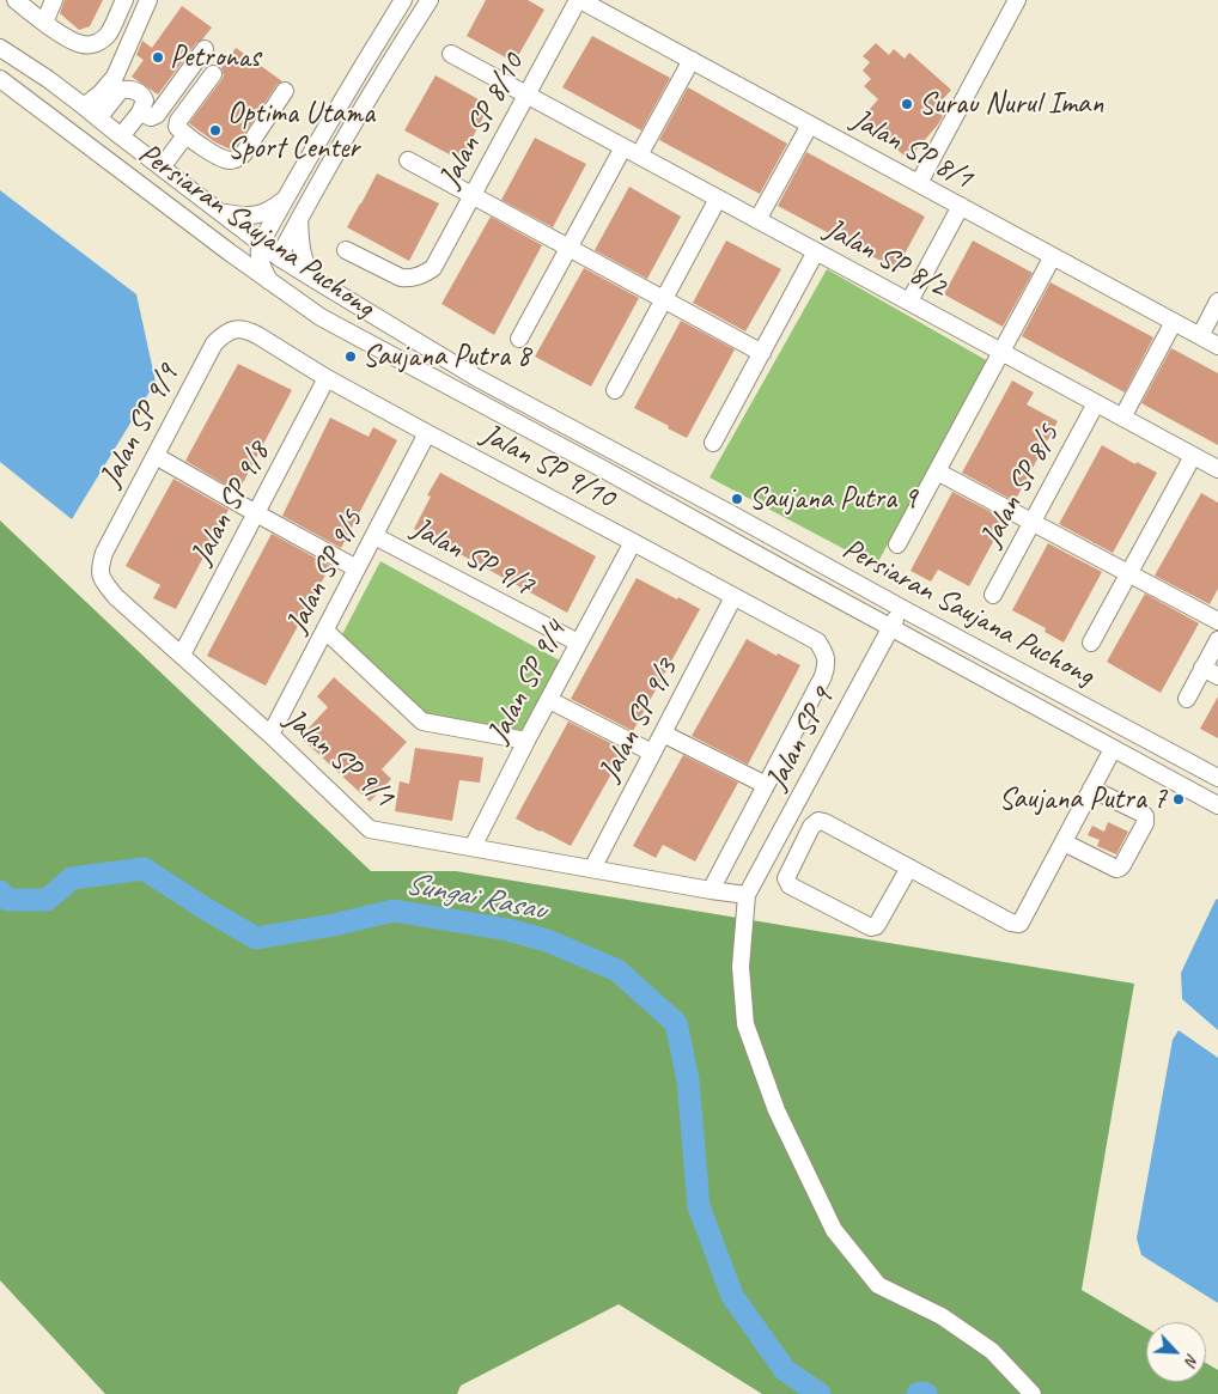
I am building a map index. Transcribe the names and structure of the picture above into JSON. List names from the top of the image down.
{
  "streets": {
    "street": [
      "Jalan SP 8/10",
      "Jalan SP 8/1",
      "Persiaran Saujana Puchong",
      "Jalan SP 8/2",
      "Jalan SP 9/9",
      "Jalan SP 9/10",
      "Jalan SP 8/5",
      "Jalan SP 9/8",
      "Jalan SP 9/7",
      "Jalan SP 9/5",
      "Jalan SP 9/4",
      "Jalan SP 9/3",
      "Jalan SP 9",
      "Jalan SP 9/1"
    ]
  },
  "crossings": [
    ["Jalan SP 8/10", "Jalan SP 8/1"],
    ["Jalan SP 8/10", "Jalan SP 8/2"],
    ["Persiaran Saujana Puchong", "Jalan SP 9"],
    ["Jalan SP 8/2", "Jalan SP 8/5"],
    ["Jalan SP 9/9", "Jalan SP 9/10"],
    ["Jalan SP 9/9", "Jalan SP 9/1"],
    ["Jalan SP 9/10", "Jalan SP 9/8"],
    ["Jalan SP 9/10", "Jalan SP 9/5"],
    ["Jalan SP 9/10", "Jalan SP 9/4"],
    ["Jalan SP 9/10", "Jalan SP 9/3"],
    ["Jalan SP 9/8", "Jalan SP 9/1"],
    ["Jalan SP 9/7", "Jalan SP 9/5"],
    ["Jalan SP 9/7", "Jalan SP 9/4"],
    ["Jalan SP 9/5", "Jalan SP 9/1"],
    ["Jalan SP 9/4", "Jalan SP 9/1"],
    ["Jalan SP 9/3", "Jalan SP 9/1"],
    ["Jalan SP 9", "Jalan SP 9/1"]
  ],
  "water": ["Sungai Rasau"],
  "places": [
    "Petronas",
    "Surau Nurul Iman",
    "Optima Utama Sport Center",
    "Saujana Putra 8",
    "Saujana Putra 9",
    "Saujana Putra 7"
  ],
  "north": "bottom right"
}
